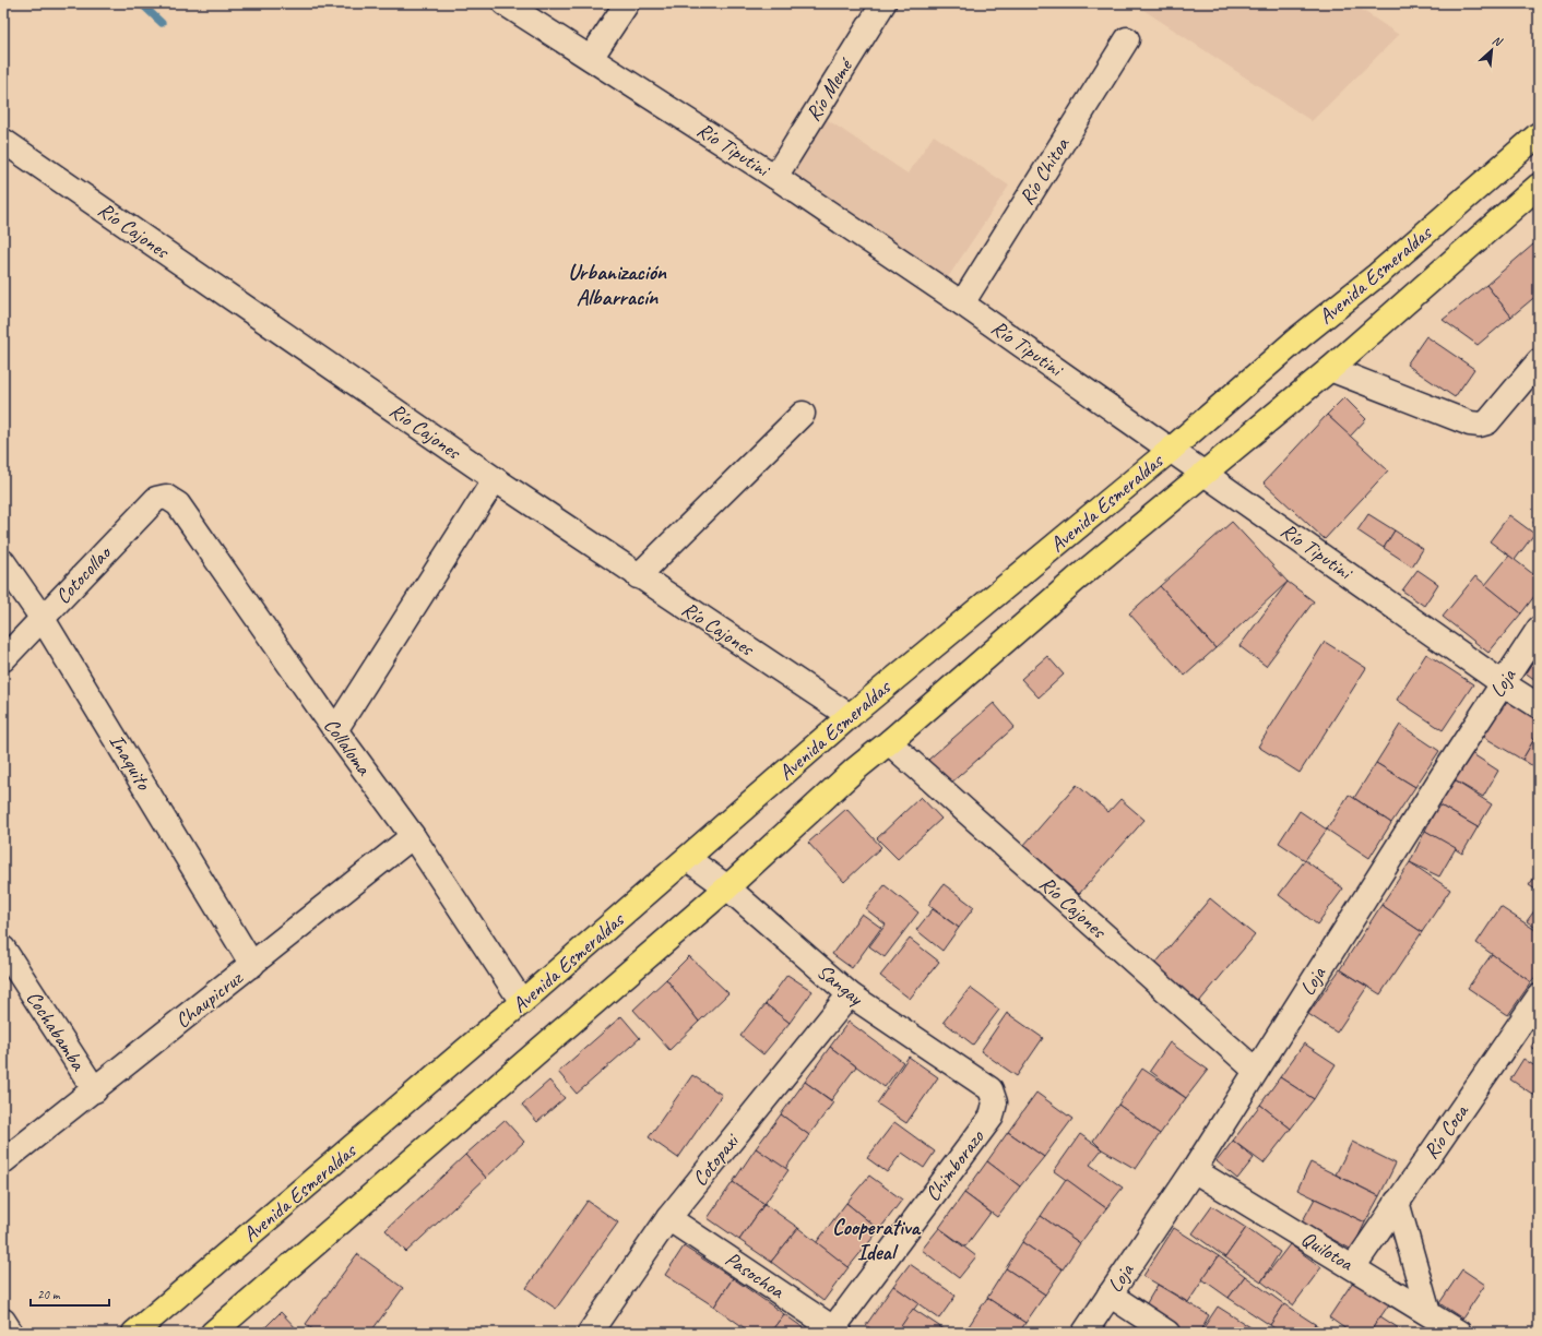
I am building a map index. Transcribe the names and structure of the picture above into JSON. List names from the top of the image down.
{
  "streets": {
    "main road": ["Avenida Esmeraldas"],
    "street": [
      "Río Memé",
      "Río Tiputini",
      "Río Chitoa",
      "Río Cajones",
      "Cotocollao",
      "Loja",
      "Collaloma",
      "Inaquito",
      "Sangay",
      "Chaupicruz",
      "Cochabamba",
      "Río Coca",
      "Cotopaxi",
      "Chimborazo",
      "Quilotoa",
      "Pasochoa"
    ]
  },
  "crossings": [
    ["Río Memé", "Río Tiputini"],
    ["Río Tiputini", "Río Chitoa"],
    ["Río Tiputini", "Avenida Esmeraldas"],
    ["Río Tiputini", "Loja"],
    ["Río Cajones", "Avenida Esmeraldas"],
    ["Río Cajones", "Loja"],
    ["Avenida Esmeraldas", "Collaloma"],
    ["Avenida Esmeraldas", "Sangay"],
    ["Cotocollao", "Collaloma"],
    ["Cotocollao", "Inaquito"],
    ["Loja", "Quilotoa"],
    ["Collaloma", "Chaupicruz"],
    ["Inaquito", "Chaupicruz"],
    ["Sangay", "Cotopaxi"],
    ["Sangay", "Chimborazo"],
    ["Chaupicruz", "Cochabamba"],
    ["Río Coca", "Quilotoa"],
    ["Cotopaxi", "Pasochoa"],
    ["Chimborazo", "Pasochoa"]
  ],
  "districts": ["Urbanización Albarracín", "Cooperativa Ideal"],
  "scale_bar": "20 m",
  "north": "top right"
}
